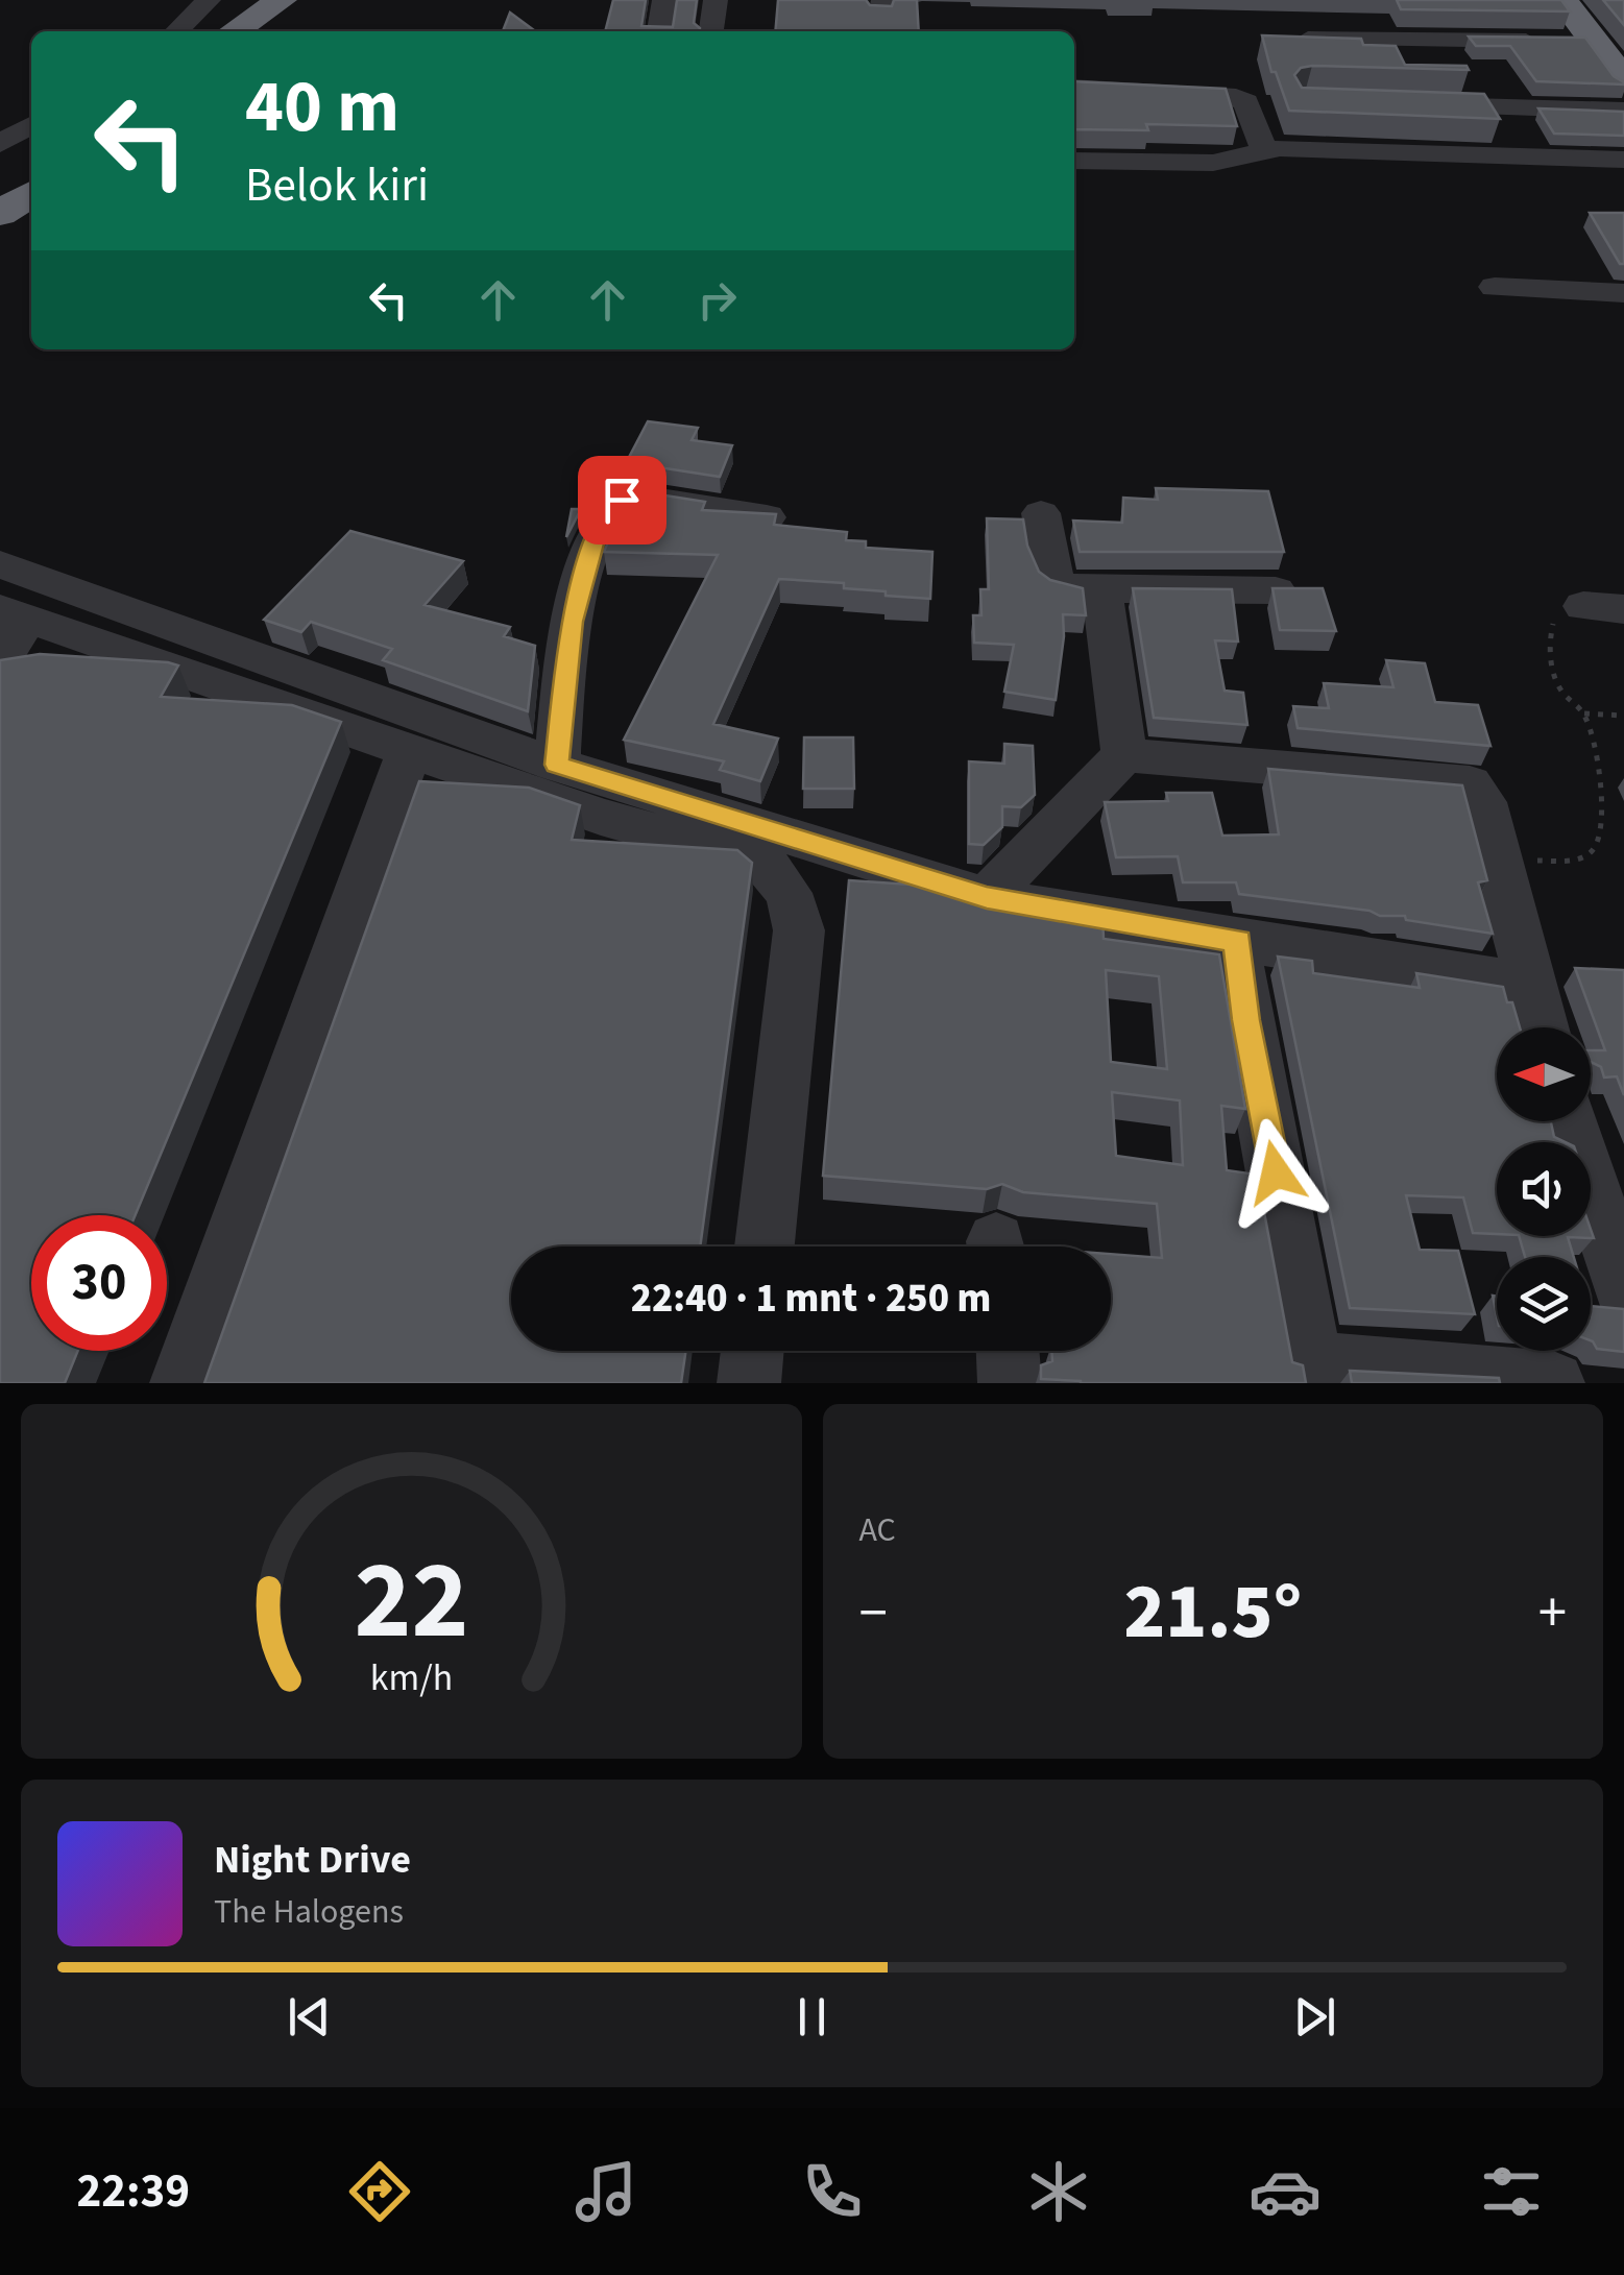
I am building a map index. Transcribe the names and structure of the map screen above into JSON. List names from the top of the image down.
{
  "north": "left",
  "page": {
    "turn": ["40 m", "Belok kiri"],
    "limit": "30",
    "trip": "22:40 · 1 mnt · 250 m",
    "tile": "AC",
    "heat": ["−", "21.5°", "+"],
    "song": ["Night Drive", "The Halogens"],
    "tabs": "22:39",
    "gauge": ["22", "km/h"]
  }
}
